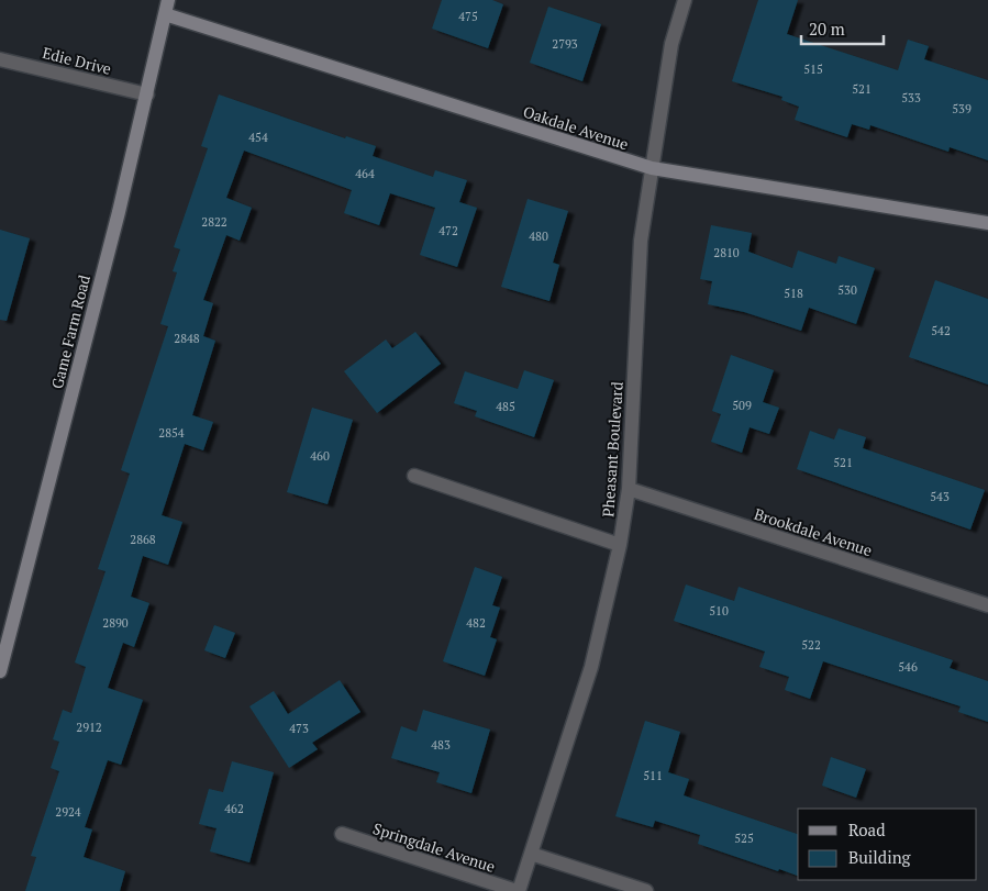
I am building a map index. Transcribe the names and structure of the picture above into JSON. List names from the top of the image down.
{
  "streets": {
    "street": [
      "Edie Drive",
      "Oakdale Avenue",
      "Game Farm Road",
      "Pheasant Boulevard",
      "Brookdale Avenue",
      "Springdale Avenue"
    ]
  },
  "crossings": [
    ["Edie Drive", "Game Farm Road"],
    ["Oakdale Avenue", "Game Farm Road"],
    ["Oakdale Avenue", "Pheasant Boulevard"],
    ["Pheasant Boulevard", "Brookdale Avenue"],
    ["Pheasant Boulevard", "Springdale Avenue"]
  ],
  "house_numbers": [
    "475",
    "2793",
    "515",
    "521",
    "533",
    "539",
    "454",
    "464",
    "2822",
    "472",
    "480",
    "2810",
    "530",
    "518",
    "542",
    "2848",
    "509",
    "485",
    "2854",
    "460",
    "521",
    "543",
    "2868",
    "510",
    "2890",
    "482",
    "522",
    "546",
    "2912",
    "473",
    "483",
    "511",
    "462",
    "2924",
    "525"
  ],
  "legend": ["Road", "Building"],
  "scale_bar": "20 m"
}
